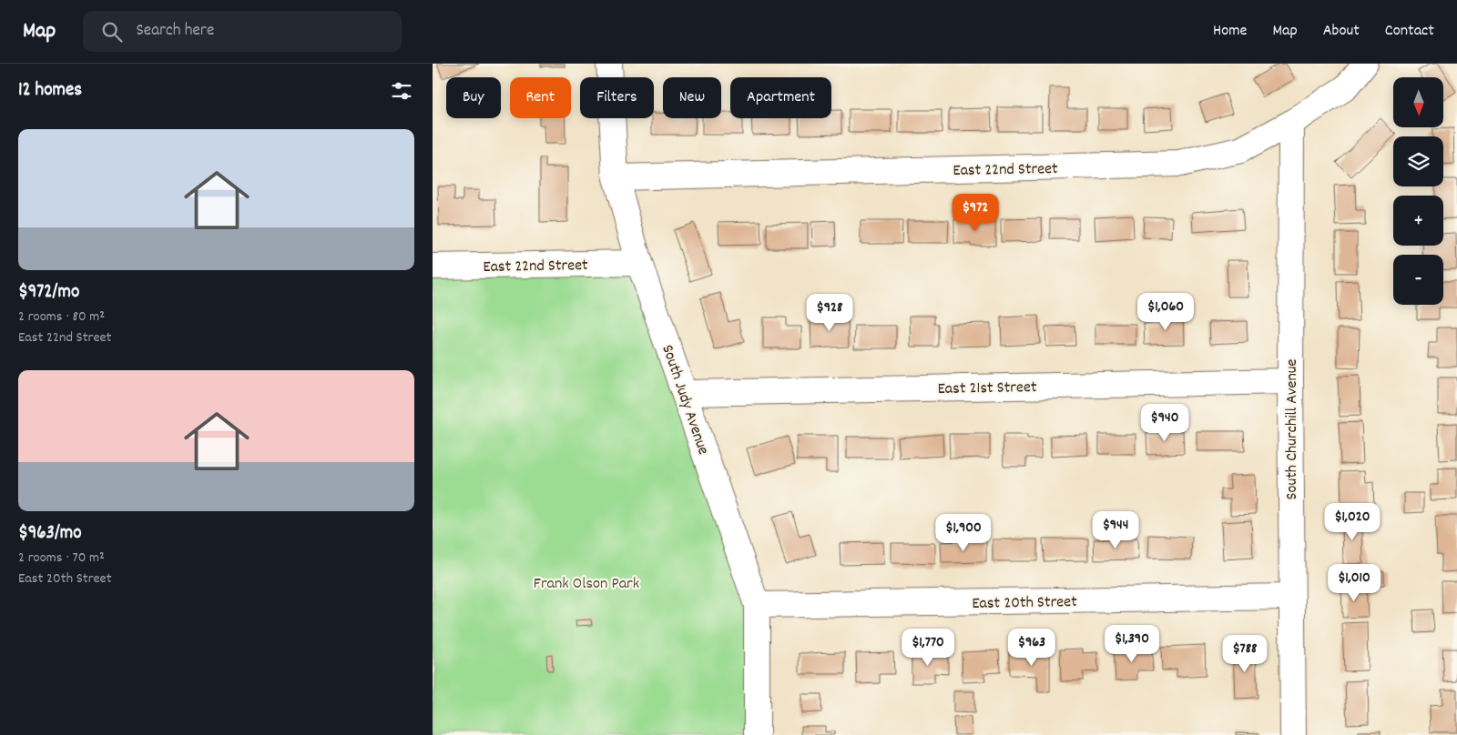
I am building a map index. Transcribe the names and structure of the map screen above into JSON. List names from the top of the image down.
{
  "streets": {
    "street": [
      "East 22nd Street",
      "East 21st Street",
      "South Judy Avenue",
      "South Churchill Avenue",
      "East 20th Street"
    ]
  },
  "crossings": [
    ["East 22nd Street", "South Judy Avenue"],
    ["East 22nd Street", "South Churchill Avenue"],
    ["East 21st Street", "South Judy Avenue"],
    ["East 21st Street", "South Churchill Avenue"],
    ["South Judy Avenue", "East 20th Street"],
    ["South Churchill Avenue", "East 20th Street"]
  ],
  "parks": ["Frank Olson Park"],
  "north": "bottom",
  "page": {
    "header": "Map",
    "search": "Search here",
    "nav": [
      "Home",
      "Map",
      "About",
      "Contact"
    ],
    "heading": "12 homes",
    "map_buttons": ["+", "−"],
    "chip": [
      "Buy",
      "Rent",
      "Filters",
      "New",
      "Apartment"
    ],
    "list": [
      {
        "name": "$972/mo",
        "note": "2 rooms · 80 m² · East 22nd Street"
      },
      {
        "name": "$963/mo",
        "note": "2 rooms · 70 m² · East 20th Street"
      }
    ],
    "price": [
      "$972",
      "$1,060",
      "$928",
      "$940",
      "$1,020",
      "$944",
      "$1,900",
      "$1,010",
      "$1,390",
      "$1,770",
      "$963",
      "$788"
    ]
  }
}
